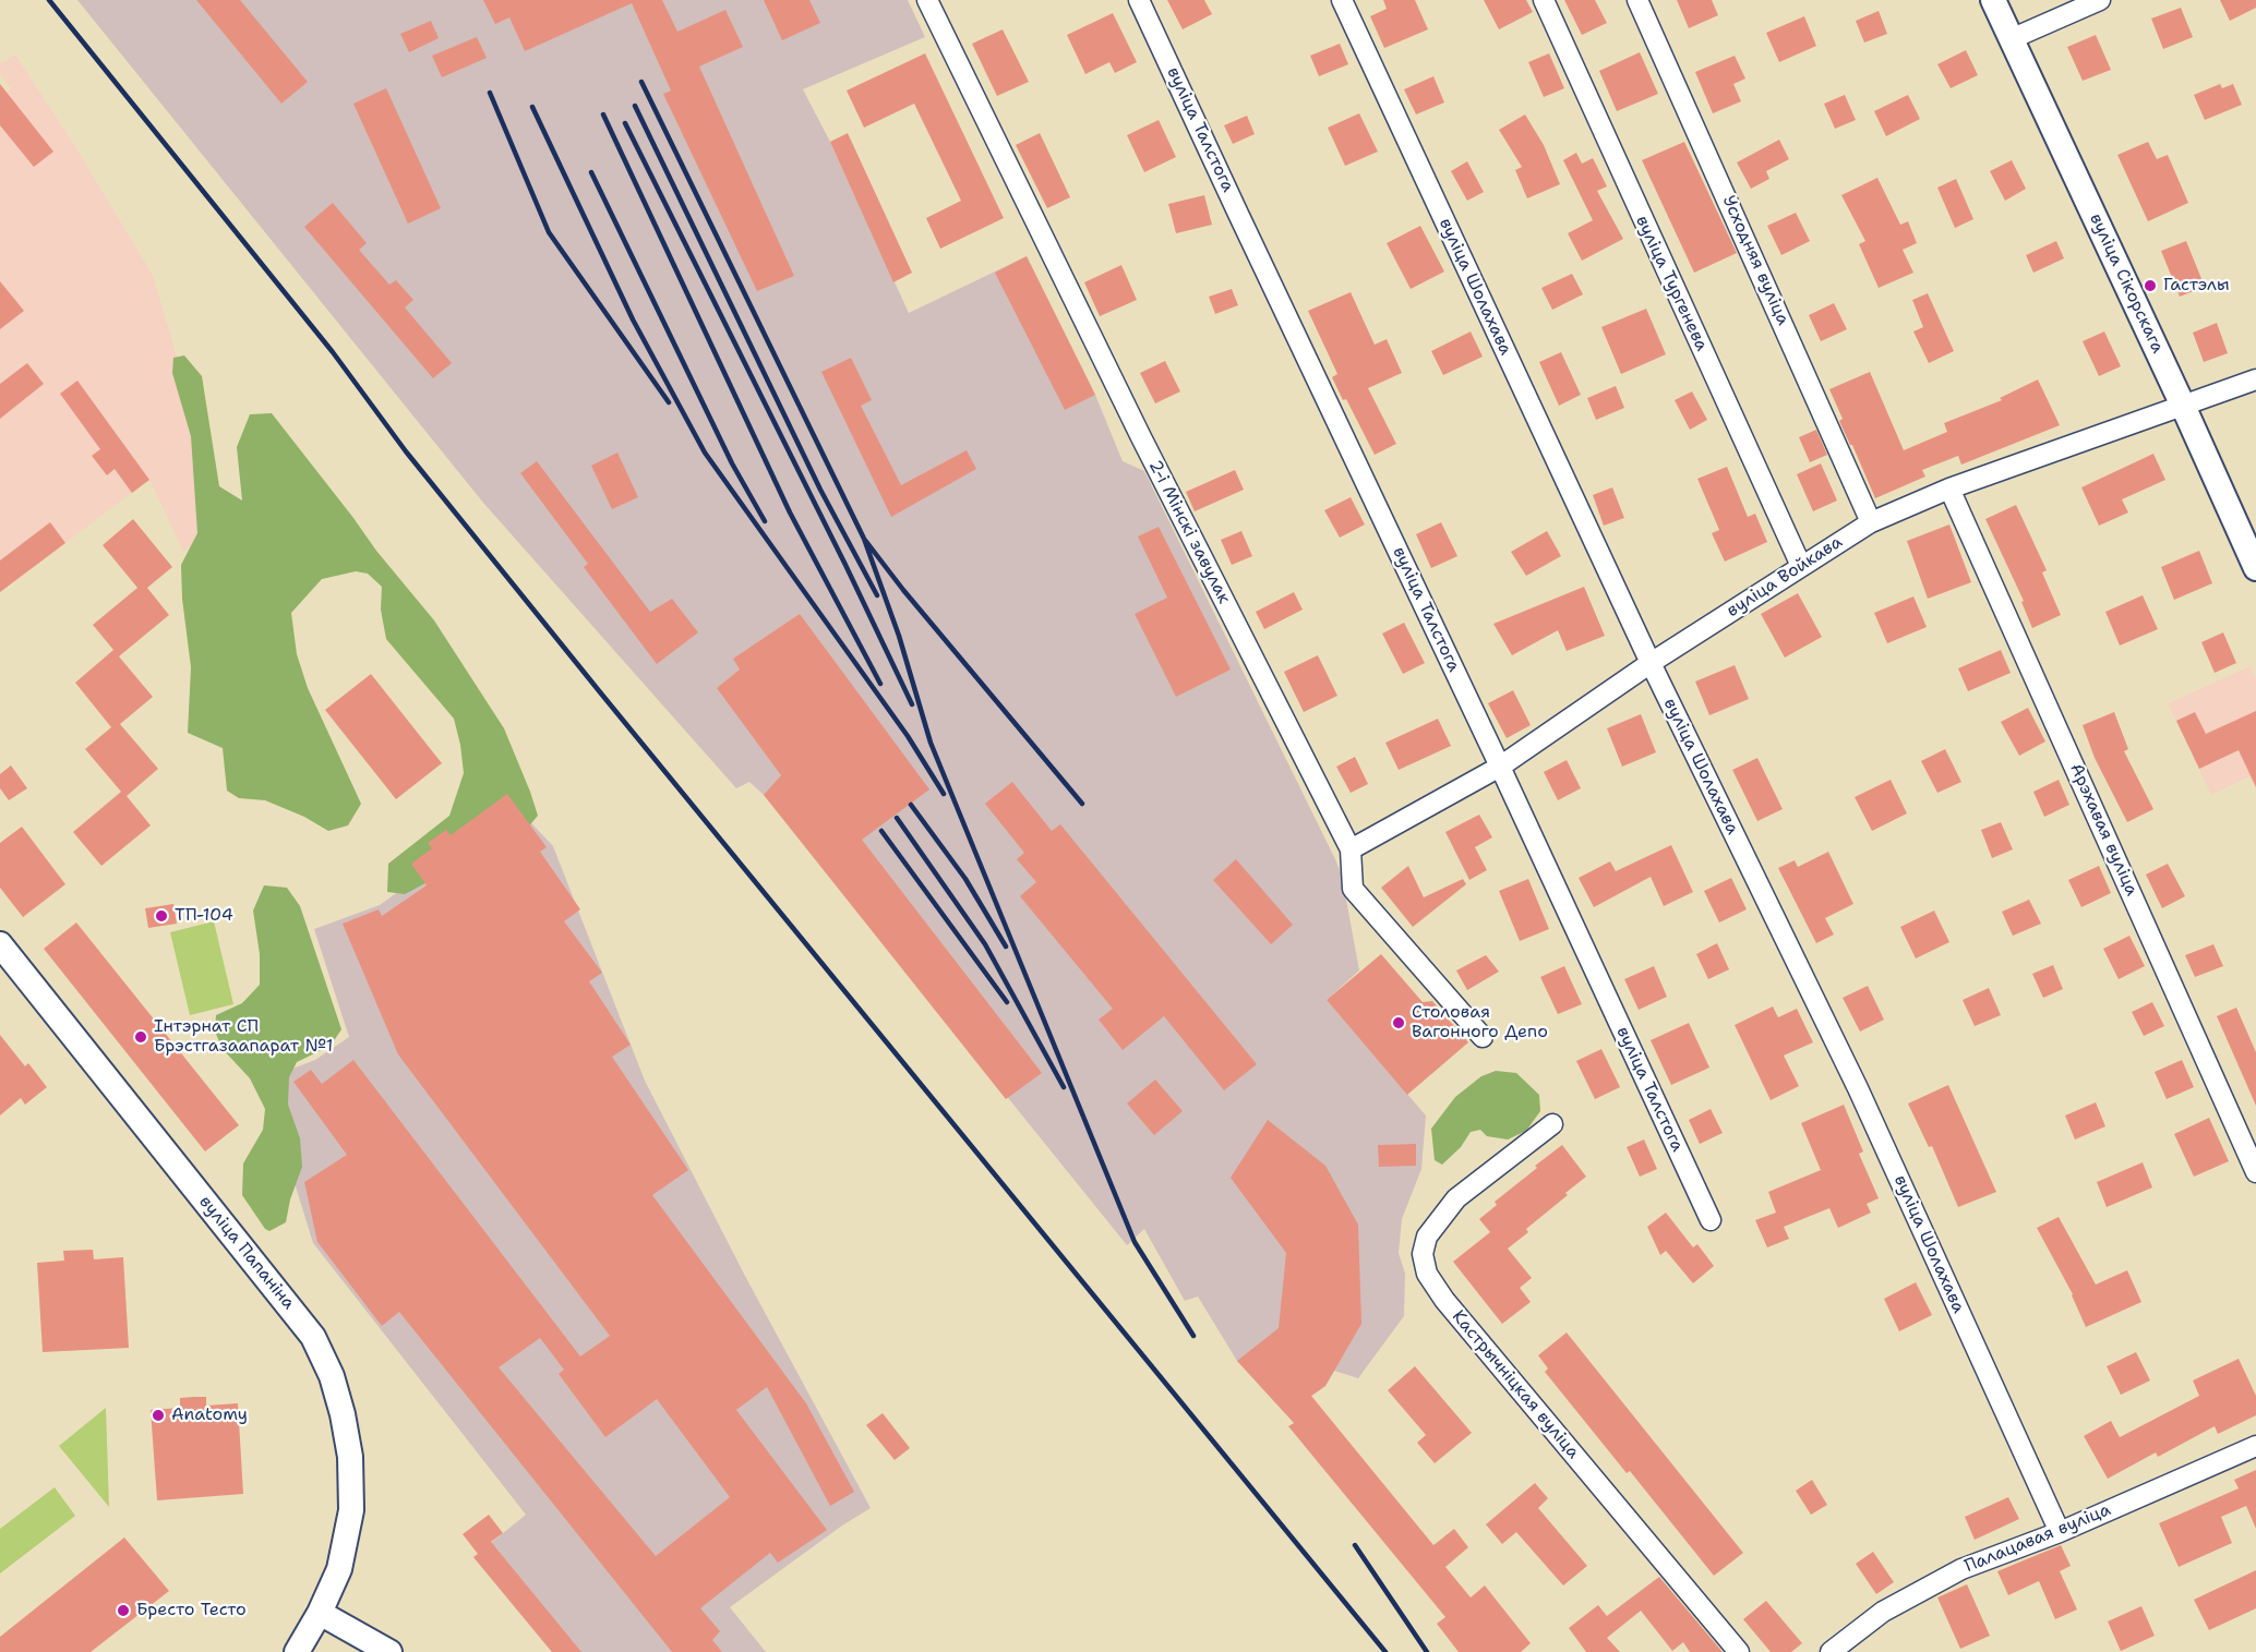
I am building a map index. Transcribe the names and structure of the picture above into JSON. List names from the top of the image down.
{
  "streets": {
    "street": [
      "вуліца Талстога",
      "Усходняя вуліца",
      "вуліца Тургенева",
      "вуліца Сікорскага",
      "вуліца Шолахава",
      "2-і Мінскі завулак",
      "вуліца Войкава",
      "Арэхавая вуліца",
      "вуліца Папаніна",
      "Кастрычніцкая вуліца",
      "Палацавая вуліца"
    ]
  },
  "crossings": [
    ["вуліца Талстога", "вуліца Войкава"],
    ["Усходняя вуліца", "вуліца Войкава"],
    ["вуліца Тургенева", "вуліца Войкава"],
    ["вуліца Сікорскага", "вуліца Войкава"],
    ["вуліца Шолахава", "вуліца Войкава"],
    ["вуліца Шолахава", "Палацавая вуліца"],
    ["2-і Мінскі завулак", "вуліца Войкава"],
    ["вуліца Войкава", "Арэхавая вуліца"]
  ],
  "places": [
    "Гастэлы",
    "ТП-104",
    "Столовая Вагонного Депо",
    "Інтэрнат СП Брэстгазаапарат №1",
    "Anatomy",
    "Бресто Тесто"
  ]
}
